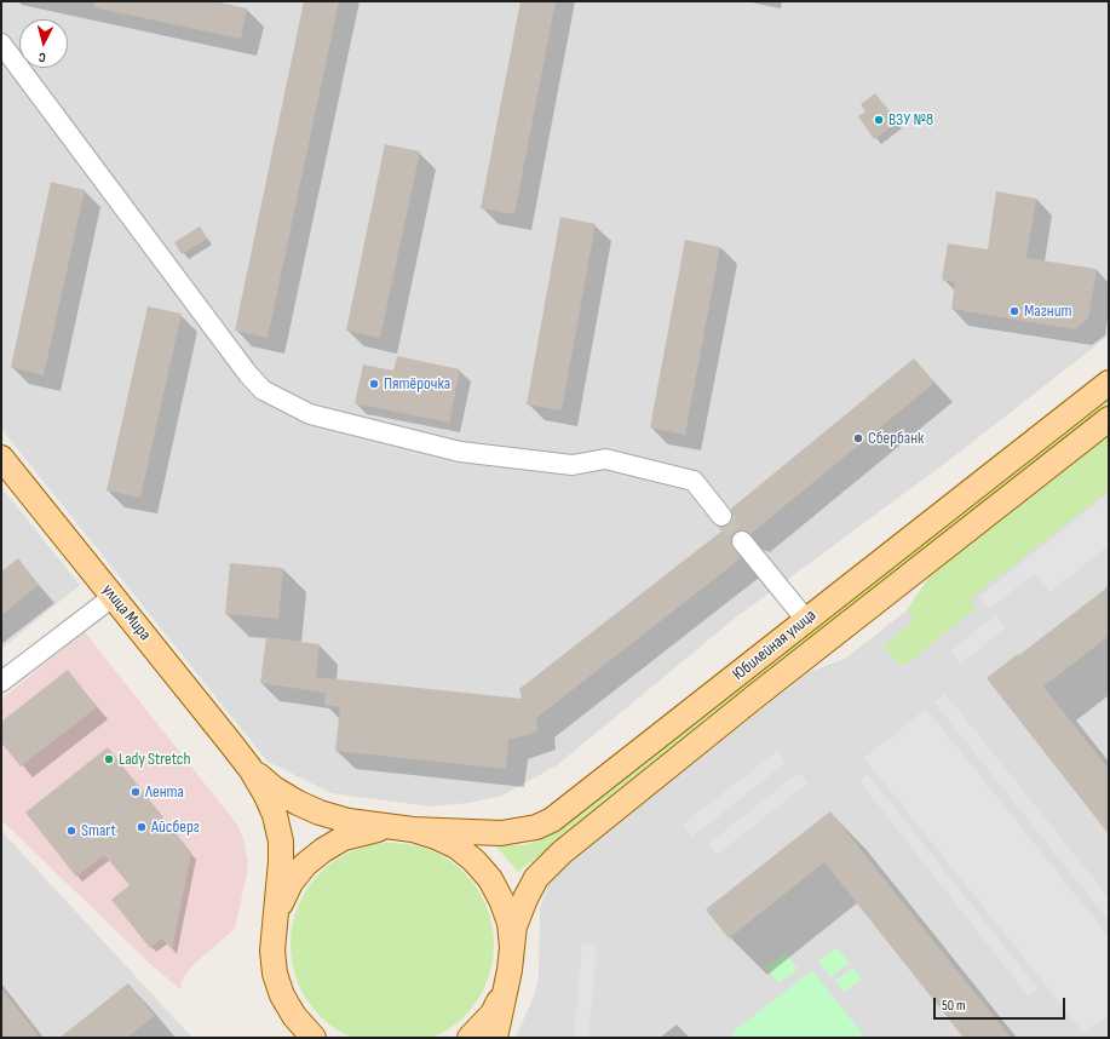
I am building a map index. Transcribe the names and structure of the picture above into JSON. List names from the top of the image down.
{
  "streets": {
    "main road": ["улица Мира", "Юбилейная улица"]
  },
  "crossings": [
    ["улица Мира", "Юбилейная улица"]
  ],
  "places": [
    "ВЗУ №8",
    "Магнит",
    "Пятёрочка",
    "Сбербанк",
    "Lady Stretch",
    "Лента",
    "Айсберг",
    "Smart"
  ],
  "scale_bar": "50 m",
  "north": "bottom"
}
